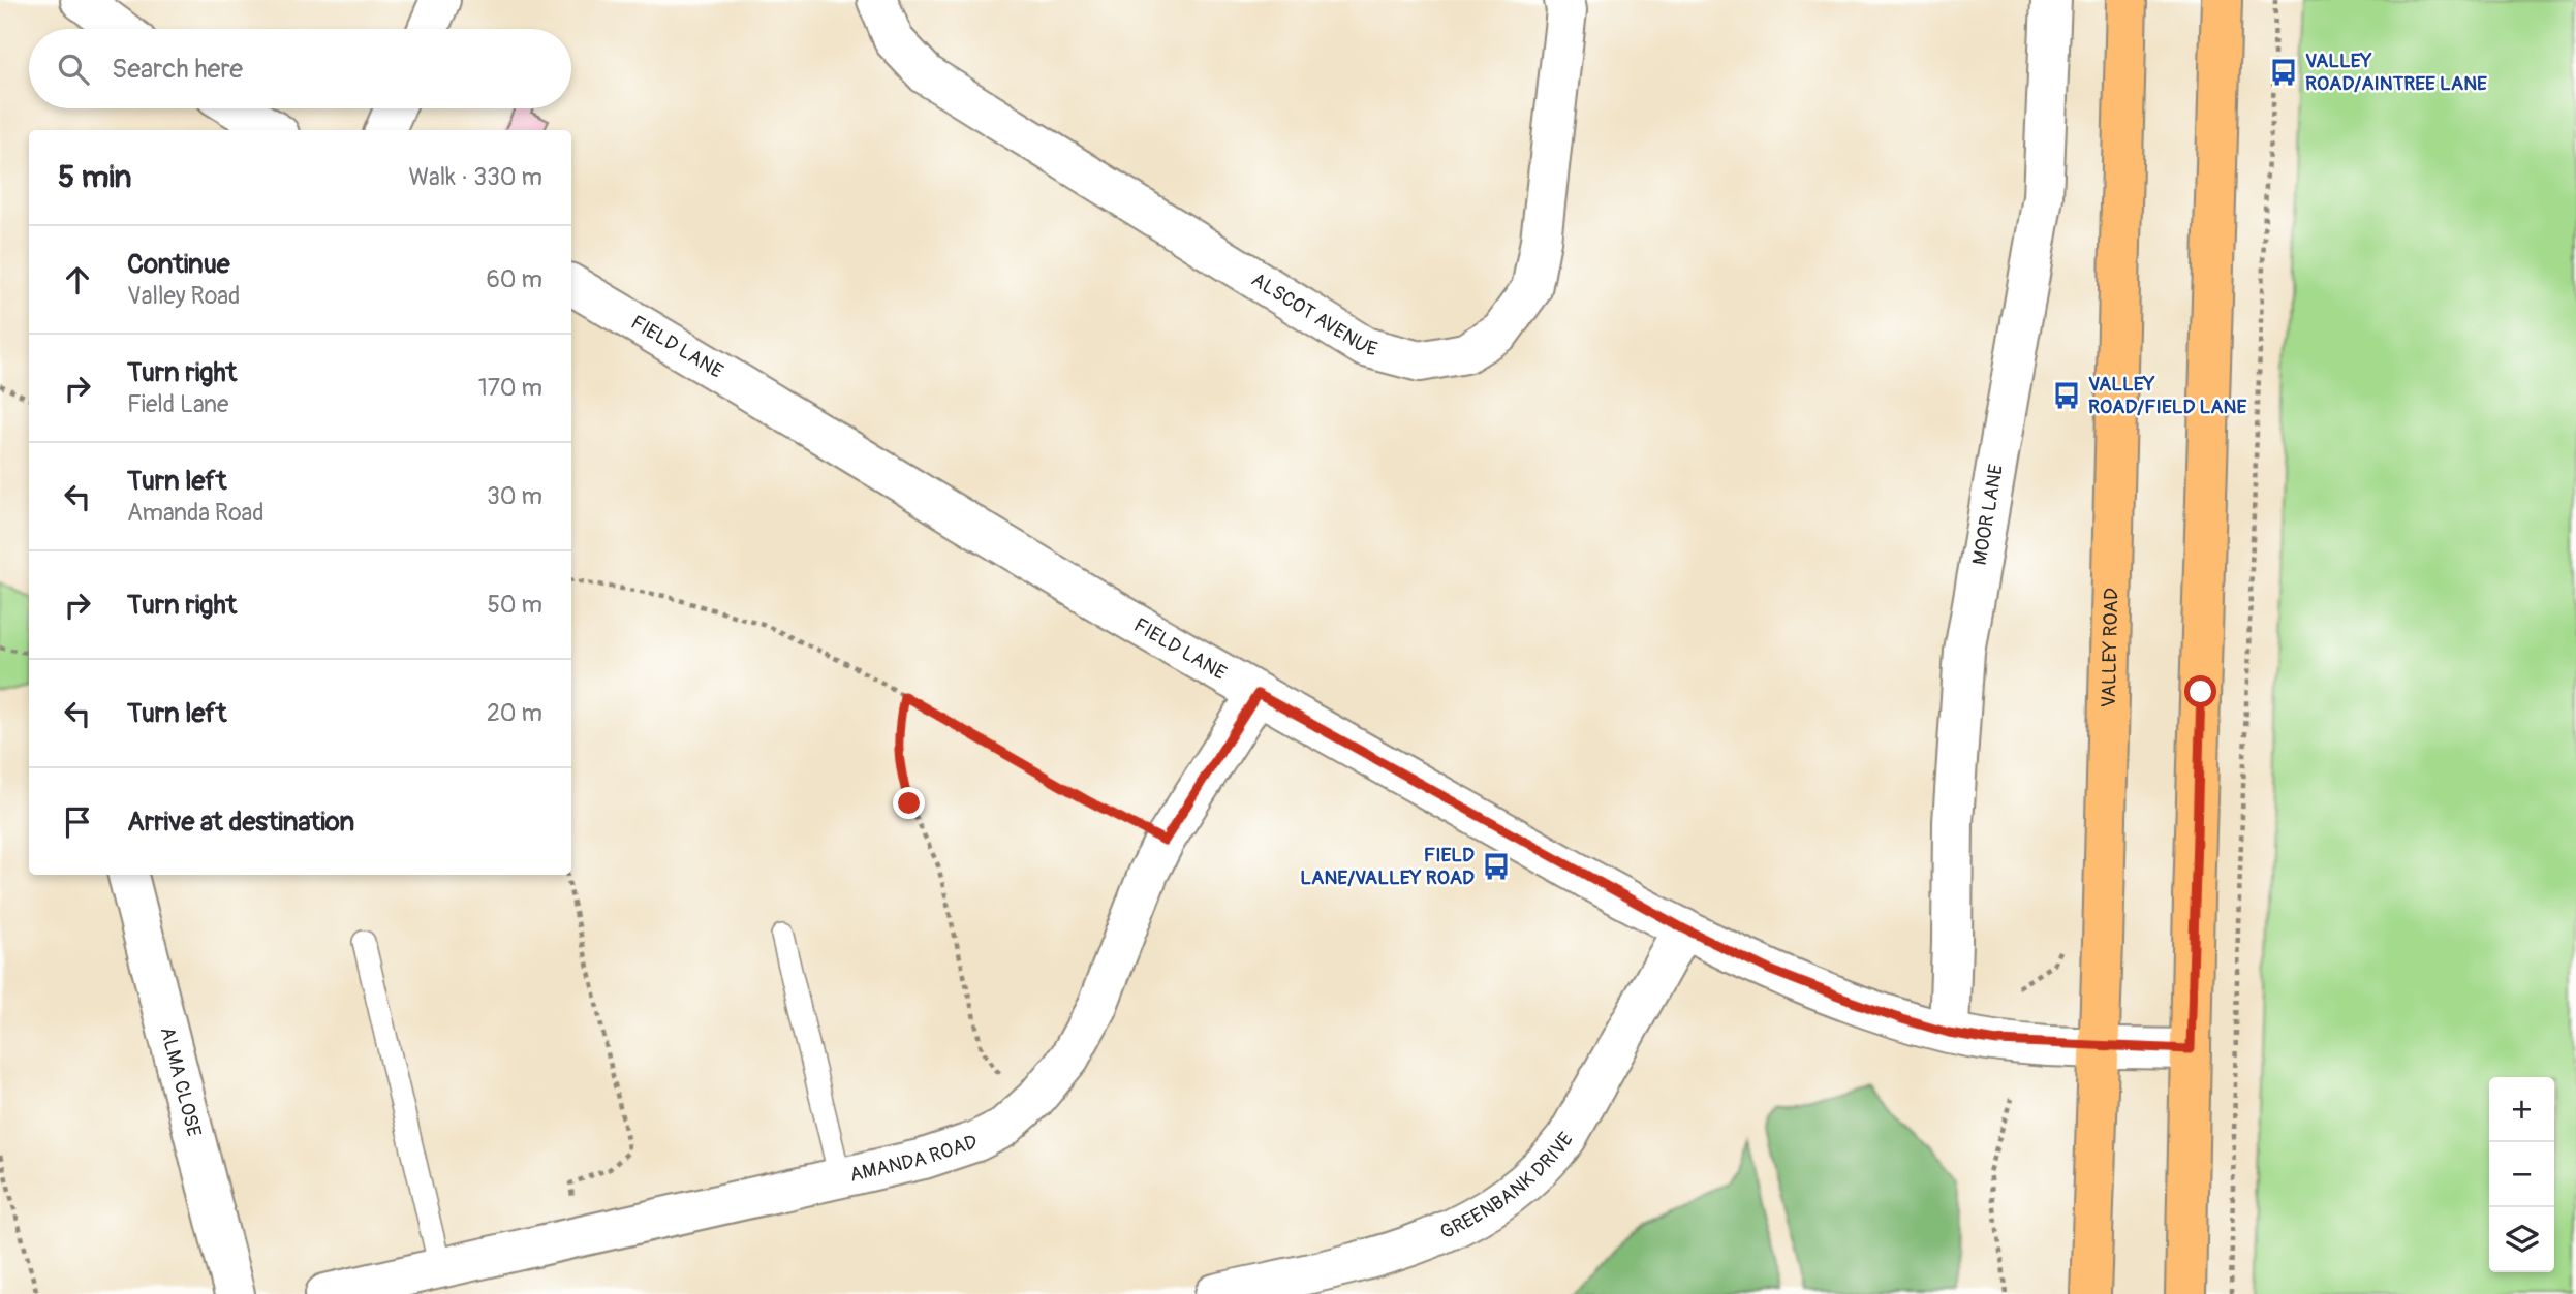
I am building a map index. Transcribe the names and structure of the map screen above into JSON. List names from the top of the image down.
{
  "streets": {
    "main road": ["VALLEY ROAD"],
    "street": [
      "ALSCOT AVENUE",
      "FIELD LANE",
      "MOOR LANE",
      "ALMA CLOSE",
      "AMANDA ROAD",
      "GREENBANK DRIVE"
    ]
  },
  "crossings": [
    ["FIELD LANE", "MOOR LANE"],
    ["FIELD LANE", "VALLEY ROAD"],
    ["FIELD LANE", "AMANDA ROAD"],
    ["FIELD LANE", "GREENBANK DRIVE"]
  ],
  "places": {
    "bus stop": ["VALLEY ROAD/AINTREE LANE", "VALLEY ROAD/FIELD LANE", "FIELD LANE/VALLEY ROAD"]
  },
  "page": {
    "search": "Search here",
    "heading": ["5 min", "Walk · 330 m"],
    "list": [
      ["Continue", "Valley Road", "60 m"],
      ["Turn right", "Field Lane", "170 m"],
      ["Turn left", "Amanda Road", "30 m"],
      ["Turn right", "50 m"],
      ["Turn left", "20 m"],
      "Arrive at destination"
    ],
    "map_buttons": ["+", "−"]
  }
}
